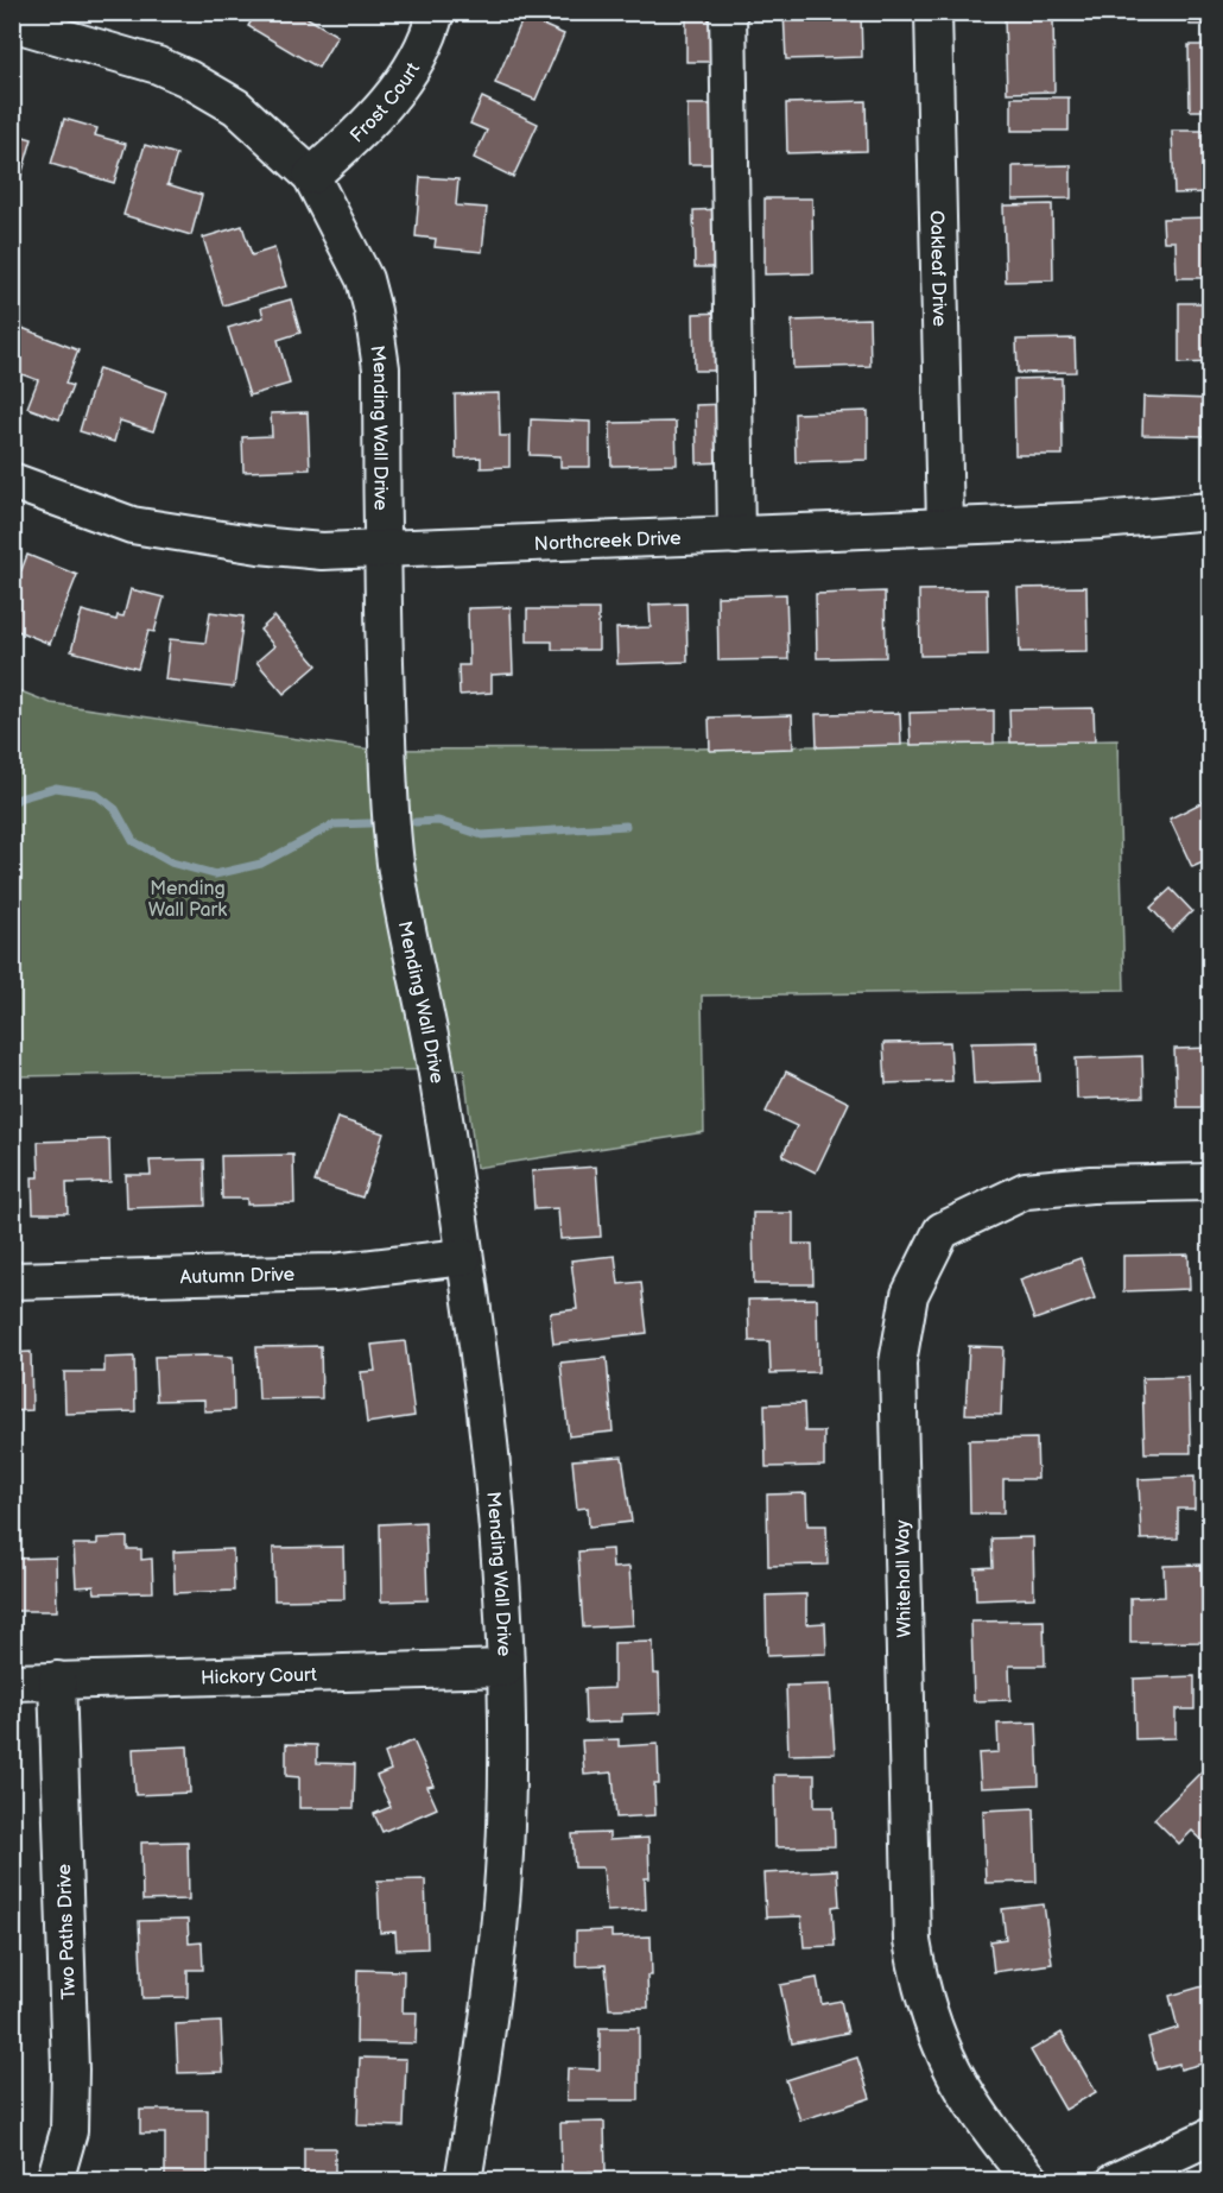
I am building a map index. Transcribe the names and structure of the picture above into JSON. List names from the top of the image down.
{
  "streets": {
    "street": [
      "Frost Court",
      "Oakleaf Drive",
      "Mending Wall Drive",
      "Northcreek Drive",
      "Autumn Drive",
      "Whitehall Way",
      "Hickory Court",
      "Two Paths Drive"
    ]
  },
  "crossings": [
    ["Frost Court", "Mending Wall Drive"],
    ["Oakleaf Drive", "Northcreek Drive"],
    ["Mending Wall Drive", "Northcreek Drive"],
    ["Mending Wall Drive", "Autumn Drive"],
    ["Mending Wall Drive", "Hickory Court"],
    ["Hickory Court", "Two Paths Drive"]
  ],
  "parks": ["Mending Wall Park"]
}
